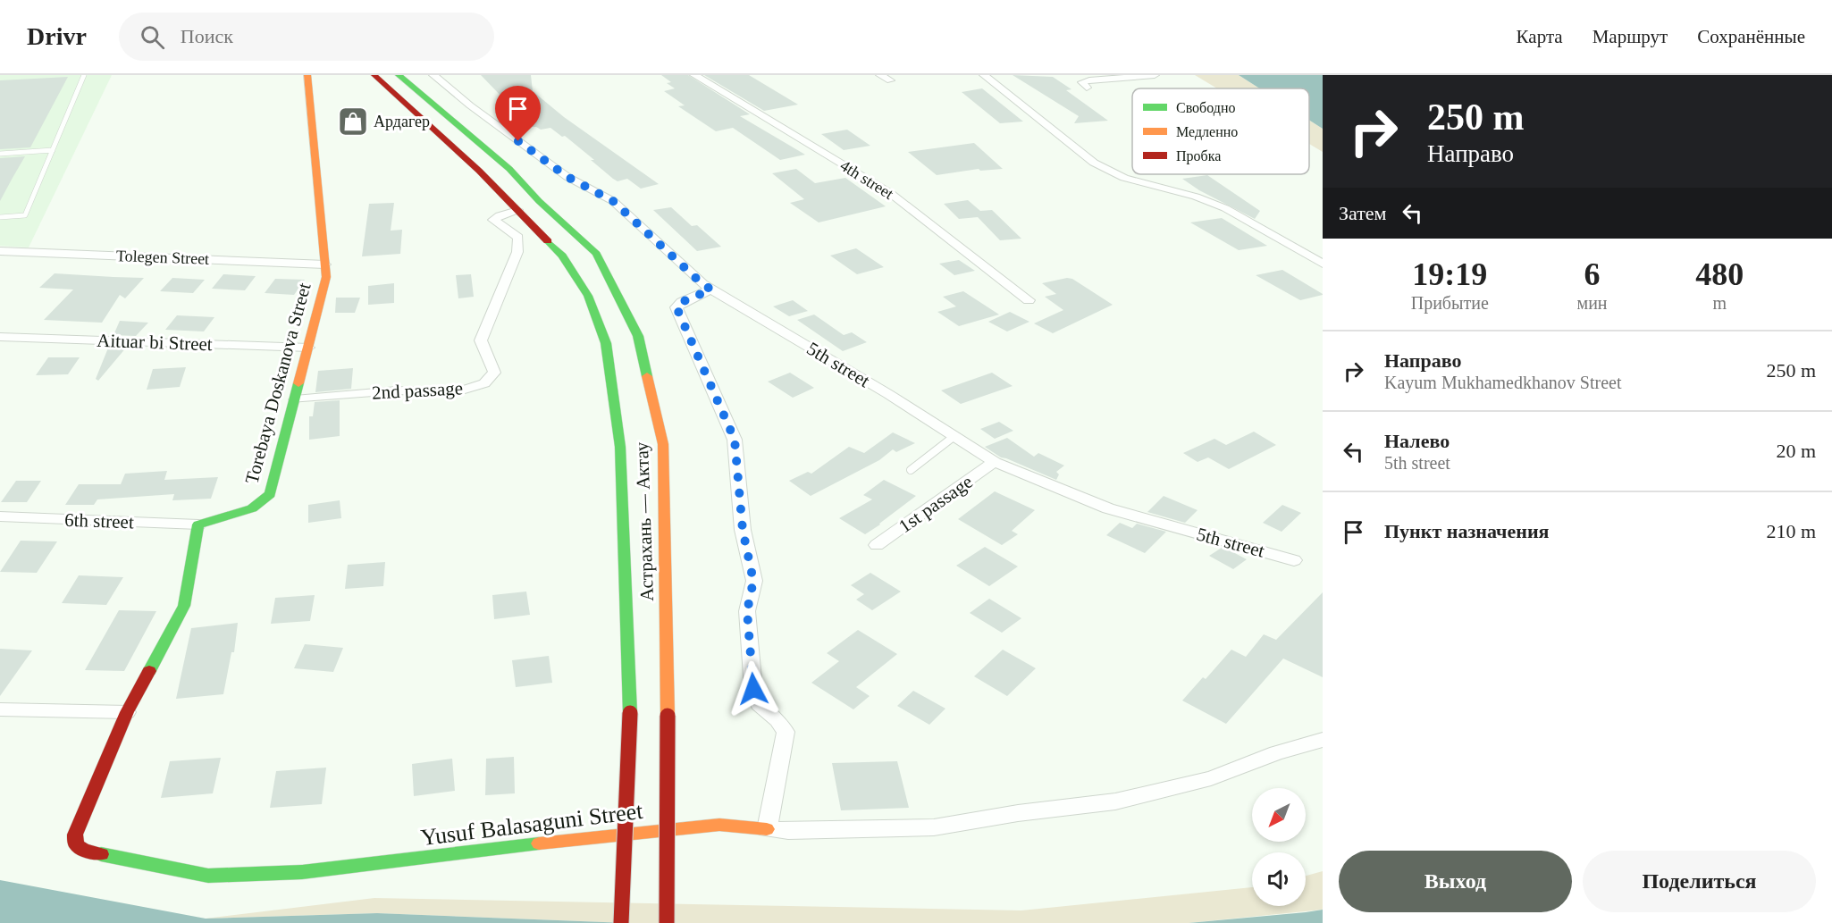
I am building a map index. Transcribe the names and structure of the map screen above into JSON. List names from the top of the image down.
{
  "streets": {
    "main road": ["Torebaya Doskanova Street", "Астрахань — Актау", "Yusuf Balasaguni Street"],
    "street": [
      "4th street",
      "Tolegen Street",
      "Aituar bi Street",
      "5th street",
      "2nd passage",
      "1st passage",
      "6th street"
    ]
  },
  "crossings": [
    ["Tolegen Street", "Torebaya Doskanova Street"],
    ["Aituar bi Street", "Torebaya Doskanova Street"],
    ["5th street", "1st passage"],
    ["Torebaya Doskanova Street", "2nd passage"],
    ["Torebaya Doskanova Street", "6th street"],
    ["2nd passage", "Астрахань — Актау"]
  ],
  "places": {
    "shop": ["Ардагер"]
  },
  "legend": ["Свободно", "Медленно", "Пробка"],
  "north": "bottom left",
  "page": {
    "header": "Drivr",
    "search": "Поиск",
    "nav": ["Карта", "Маршрут", "Сохранённые"],
    "turn": ["250 m", "Направо"],
    "then": "Затем",
    "eta": [
      "19:19",
      "Прибытие",
      "6",
      "мин",
      "480",
      "m"
    ],
    "list": [
      {
        "name": "Направо",
        "note": "Kayum Mukhamedkhanov Street",
        "value": "250 m"
      },
      {
        "name": "Налево",
        "note": "5th street",
        "value": "20 m"
      },
      {
        "name": "Пункт назначения",
        "value": "210 m"
      }
    ],
    "buttons": ["Выход", "Поделиться"]
  }
}
